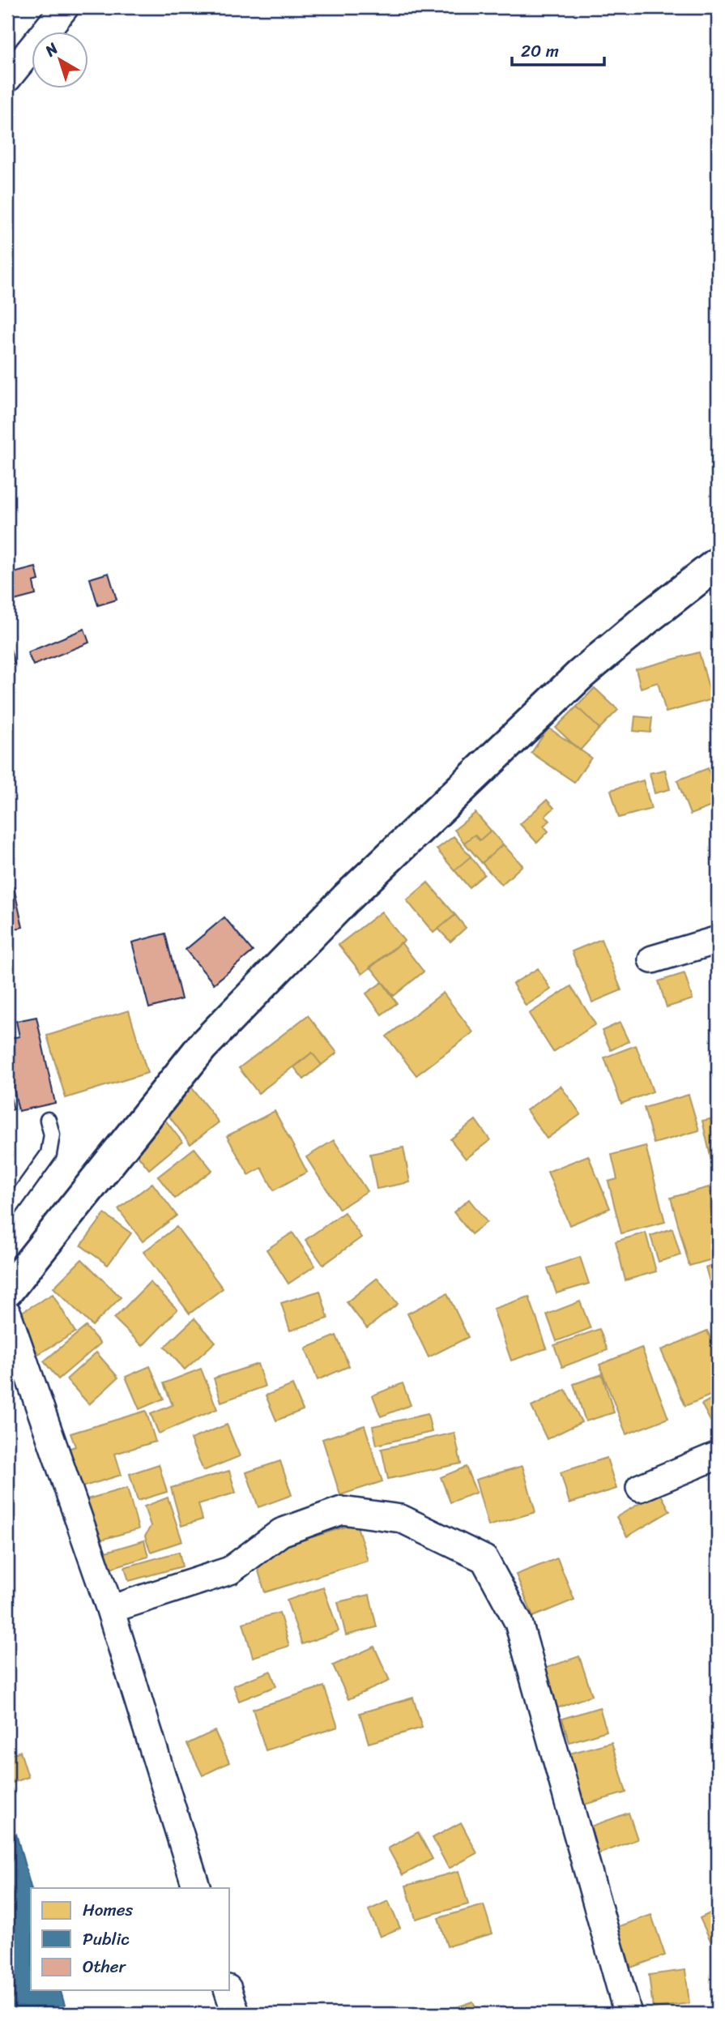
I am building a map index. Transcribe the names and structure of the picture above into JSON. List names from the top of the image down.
{
  "legend": ["Homes", "Public", "Other"],
  "scale_bar": "20 m",
  "north": "top left"
}
